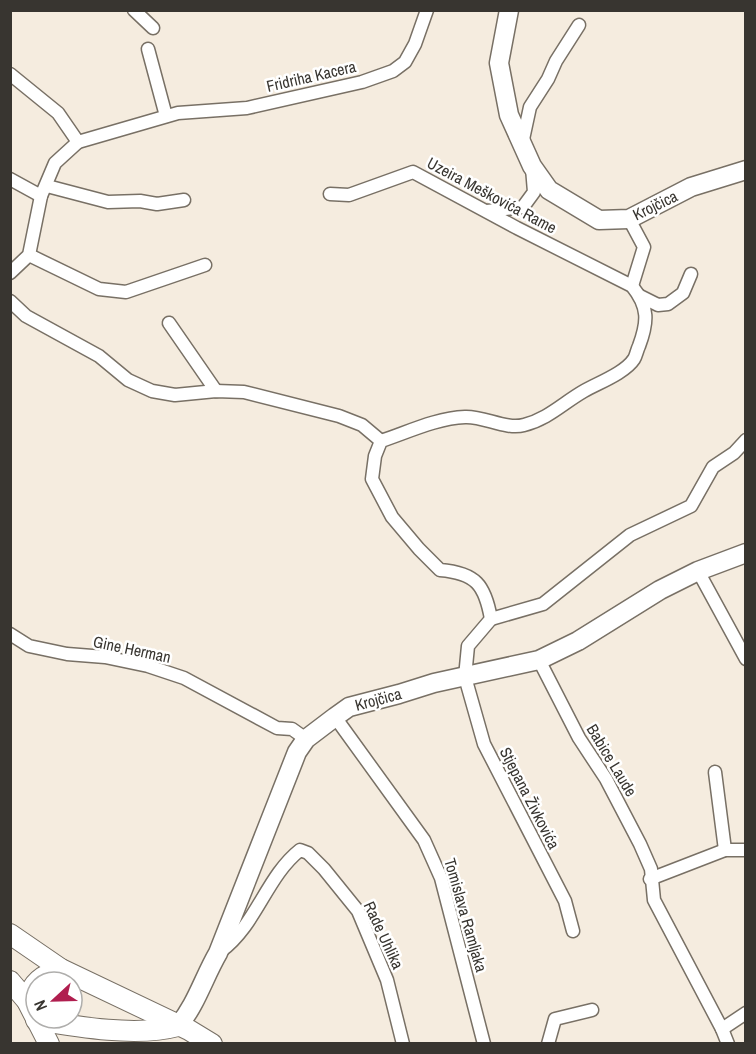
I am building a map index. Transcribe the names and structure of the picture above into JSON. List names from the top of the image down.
{
  "streets": {
    "main road": ["Krojčica"],
    "street": [
      "Fridriha Kacera",
      "Uzeira Meškovića Rame",
      "Gine Herman",
      "Babice Laude",
      "Stjepana Živkovića",
      "Tomislava Ramljaka",
      "Rade Uhlika"
    ]
  },
  "crossings": [
    ["Krojčica", "Gine Herman"],
    ["Krojčica", "Babice Laude"],
    ["Krojčica", "Stjepana Živkovića"],
    ["Krojčica", "Tomislava Ramljaka"],
    ["Krojčica", "Rade Uhlika"]
  ],
  "north": "left"
}
